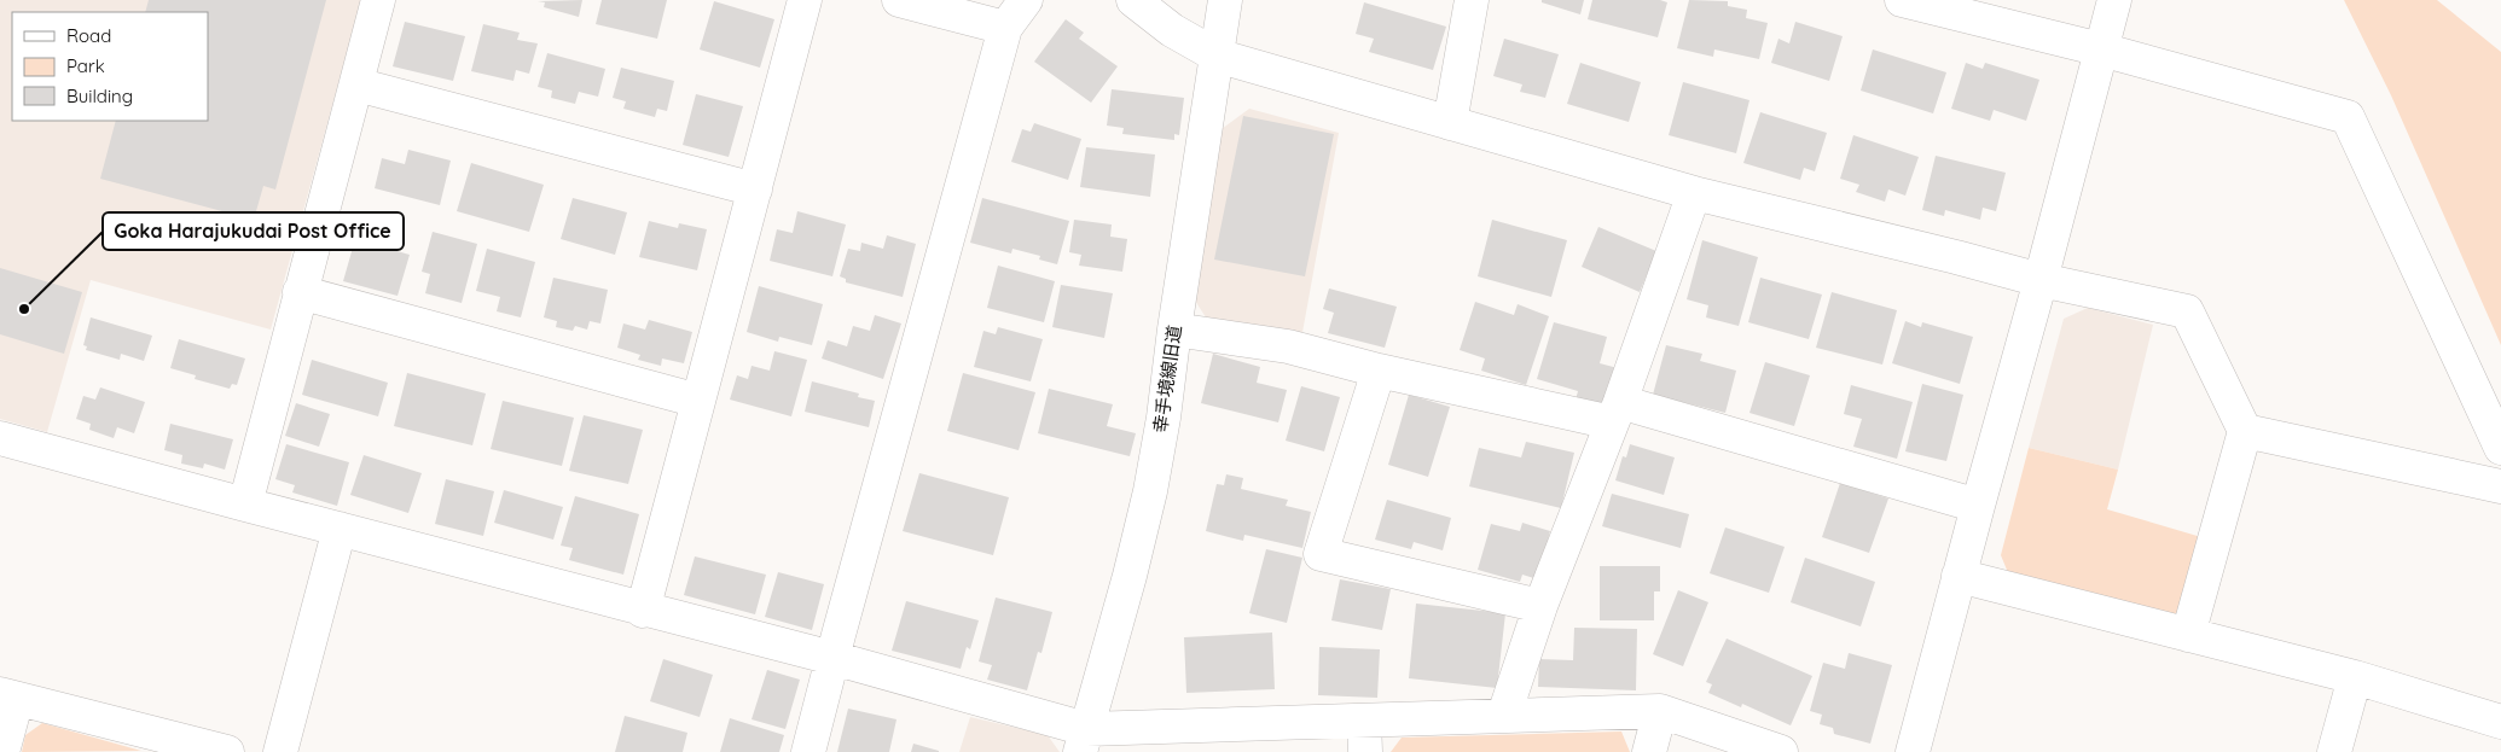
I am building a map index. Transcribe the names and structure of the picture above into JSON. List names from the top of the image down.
{
  "streets": {
    "street": ["幸手境線旧道"]
  },
  "places": ["Goka Harajukudai Post Office"],
  "legend": ["Road", "Park", "Building"]
}
